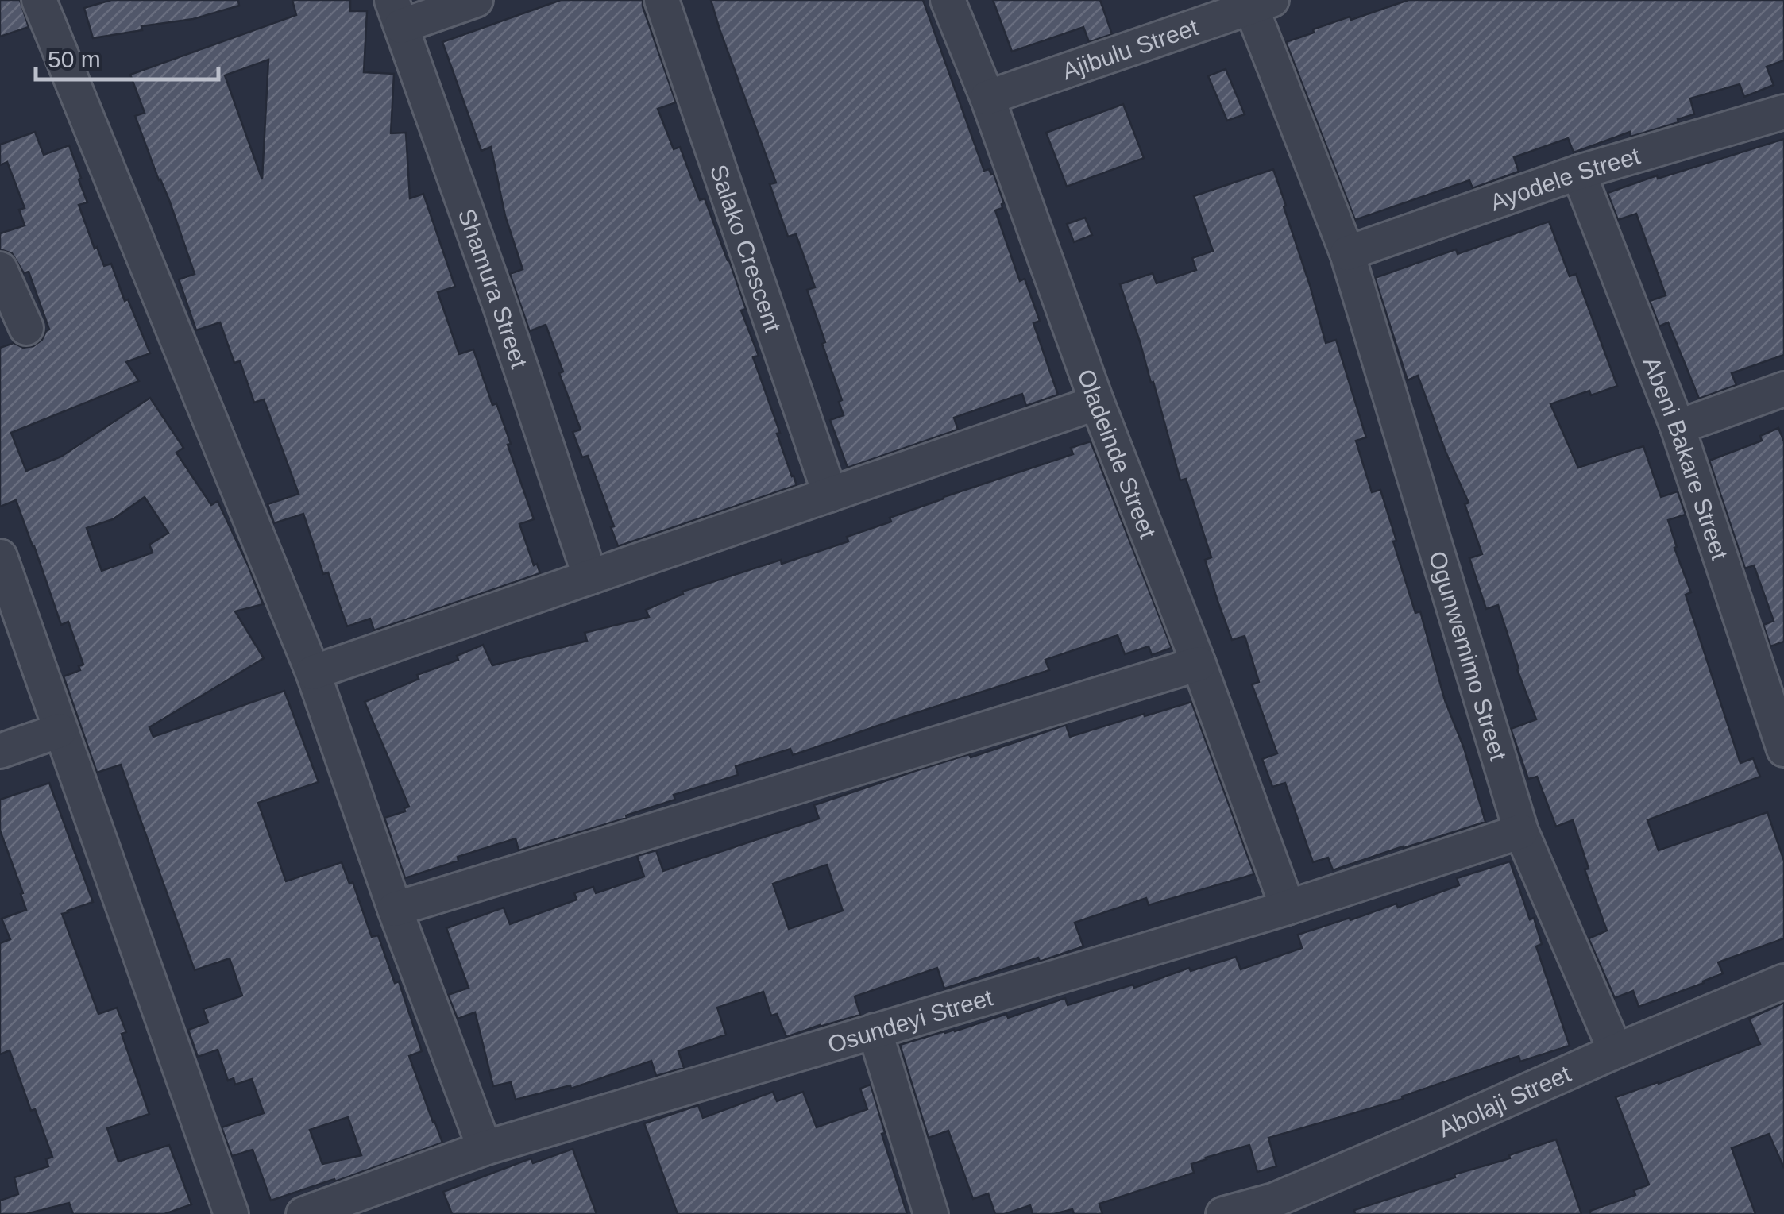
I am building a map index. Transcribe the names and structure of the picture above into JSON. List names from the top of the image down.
{
  "streets": {
    "street": [
      "Ajibulu Street",
      "Ayodele Street",
      "Salako Crescent",
      "Shamura Street",
      "Oladeinde Street",
      "Abeni Bakare Street",
      "Ogunwemimo Street",
      "Osundeyi Street",
      "Abolaji Street"
    ]
  },
  "crossings": [
    ["Ajibulu Street", "Oladeinde Street"],
    ["Ajibulu Street", "Ogunwemimo Street"],
    ["Ayodele Street", "Abeni Bakare Street"],
    ["Ayodele Street", "Ogunwemimo Street"],
    ["Oladeinde Street", "Osundeyi Street"],
    ["Ogunwemimo Street", "Osundeyi Street"],
    ["Ogunwemimo Street", "Abolaji Street"]
  ],
  "scale_bar": "50 m"
}
